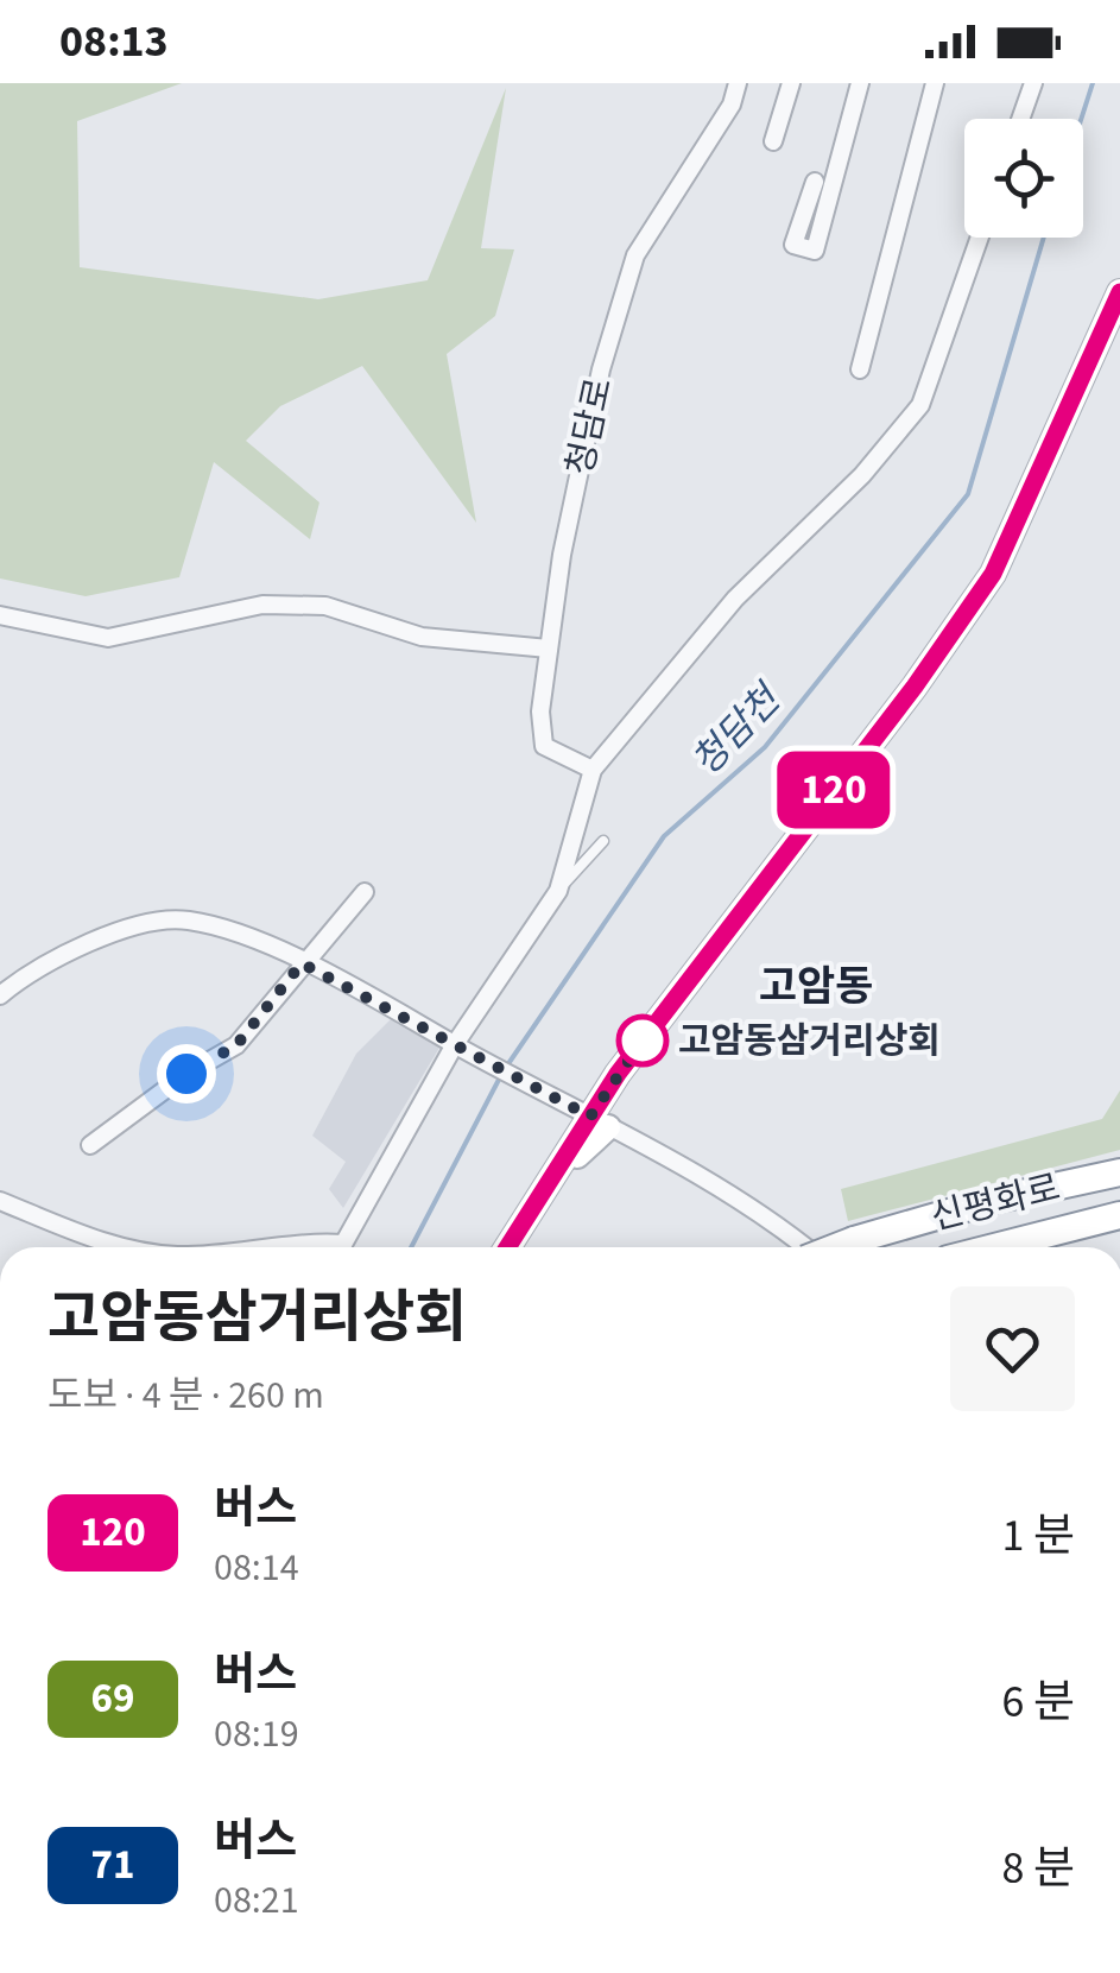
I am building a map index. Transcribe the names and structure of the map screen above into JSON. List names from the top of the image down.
{
  "streets": {
    "highway": ["신평화로"],
    "street": ["청담로"]
  },
  "districts": ["고암동"],
  "water": ["청담천"],
  "places": ["고암동삼거리상회"],
  "lines": ["bus line 120"],
  "page": {
    "status": "08:13",
    "on_map": "120",
    "heading": ["고암동삼거리상회", "도보 · 4 분 · 260 m"],
    "list": [
      {
        "mark": "120",
        "name": "버스",
        "note": "08:14",
        "value": "1 분"
      },
      {
        "mark": "69",
        "name": "버스",
        "note": "08:19",
        "value": "6 분"
      },
      {
        "mark": "71",
        "name": "버스",
        "note": "08:21",
        "value": "8 분"
      }
    ]
  }
}
